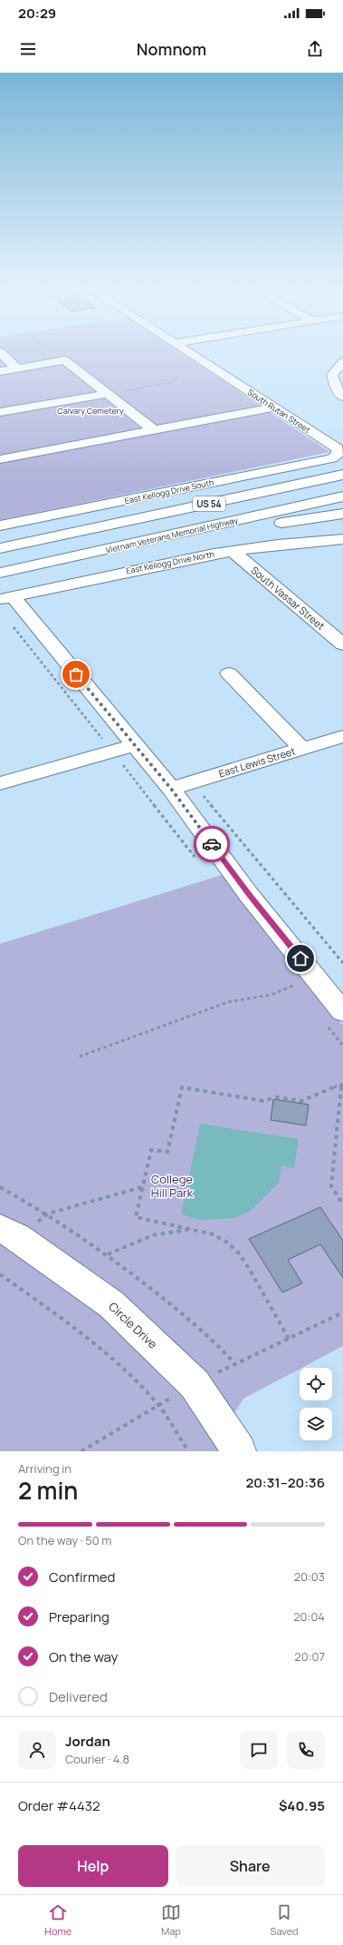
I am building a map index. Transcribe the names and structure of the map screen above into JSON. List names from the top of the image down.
{
  "streets": {
    "main road": [
      "South Rutan Street",
      "East Kellogg Drive South",
      "US 54",
      "Vietnam Veterans Memorial Highway",
      "East Kellogg Drive North",
      "South Vassar Street",
      "East Lewis Street",
      "Circle Drive"
    ]
  },
  "crossings": [
    ["South Rutan Street", "East Kellogg Drive South"],
    ["East Kellogg Drive North", "South Vassar Street"]
  ],
  "parks": ["Calvary Cemetery", "College Hill Park"],
  "page": {
    "status": "20:29",
    "header": "Nomnom",
    "heading": ["2 min", "Arriving in", "20:31–20:36"],
    "panel": [
      "Jordan",
      "Courier · 4.8",
      "Order #4432",
      "$40.95"
    ],
    "bar": "On the way · 50 m",
    "list": [
      ["Confirmed", "20:03"],
      ["Preparing", "20:04"],
      ["On the way", "20:07"],
      "Delivered"
    ],
    "buttons": ["Help", "Share"],
    "tabs": ["Home", "Map", "Saved"]
  }
}
